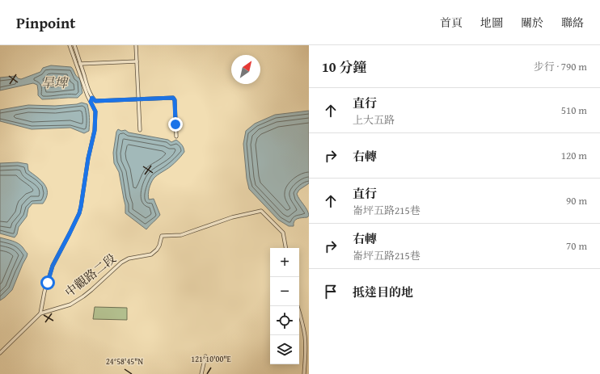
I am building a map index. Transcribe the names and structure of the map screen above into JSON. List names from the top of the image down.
{
  "streets": {
    "street": ["中觀路二段"]
  },
  "water": ["旱埤"],
  "north": "top right",
  "page": {
    "header": "Pinpoint",
    "nav": [
      "首頁",
      "地圖",
      "關於",
      "聯絡"
    ],
    "heading": ["10 分鐘", "步行 · 790 m"],
    "list": [
      ["直行", "上大五路", "510 m"],
      ["右轉", "120 m"],
      ["直行", "崙坪五路215巷", "90 m"],
      ["右轉", "崙坪五路215巷", "70 m"],
      "抵達目的地"
    ],
    "map_buttons": ["+", "−"]
  },
  "coordinates": ["121°10'00\"E", "24°58'45\"N"]
}
